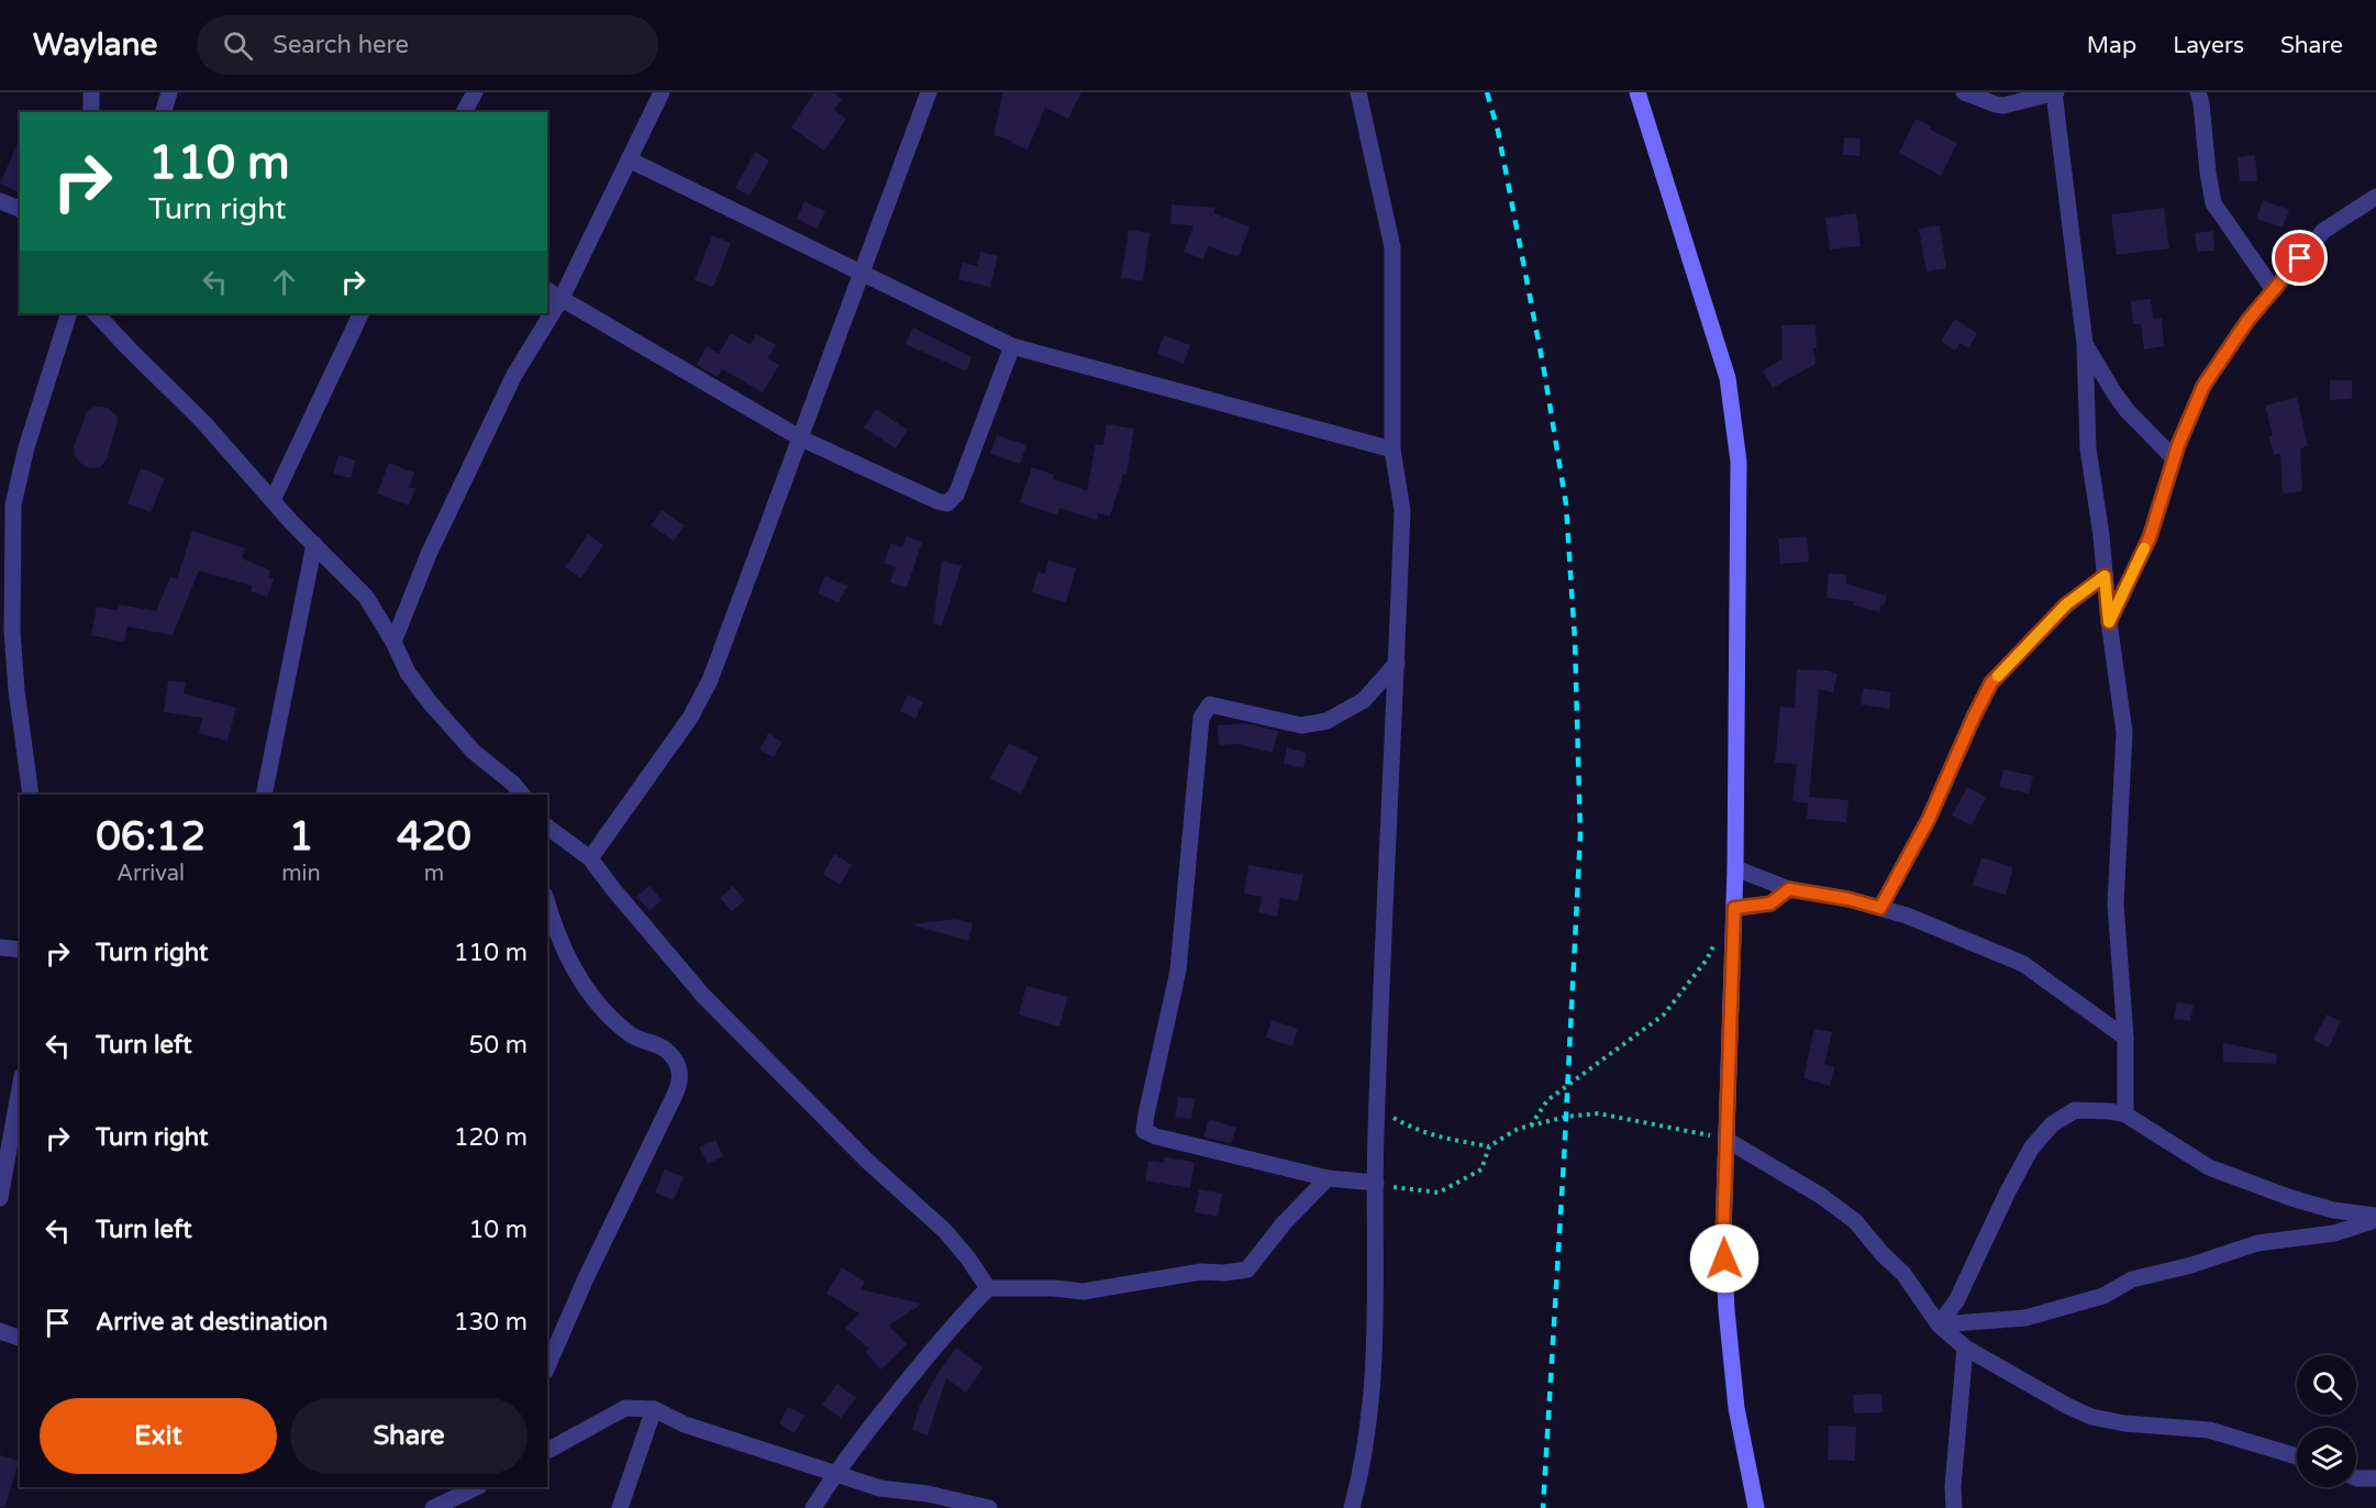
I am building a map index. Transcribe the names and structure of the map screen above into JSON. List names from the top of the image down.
{
  "page": {
    "header": "Waylane",
    "search": "Search here",
    "nav": ["Map", "Layers", "Share"],
    "turn": ["110 m", "Turn right"],
    "eta": [
      "06:12",
      "Arrival",
      "1",
      "min",
      "420",
      "m"
    ],
    "list": [
      {
        "name": "Turn right",
        "value": "110 m"
      },
      {
        "name": "Turn left",
        "value": "50 m"
      },
      {
        "name": "Turn right",
        "value": "120 m"
      },
      {
        "name": "Turn left",
        "value": "10 m"
      },
      {
        "name": "Arrive at destination",
        "value": "130 m"
      }
    ],
    "buttons": ["Exit", "Share"]
  }
}
